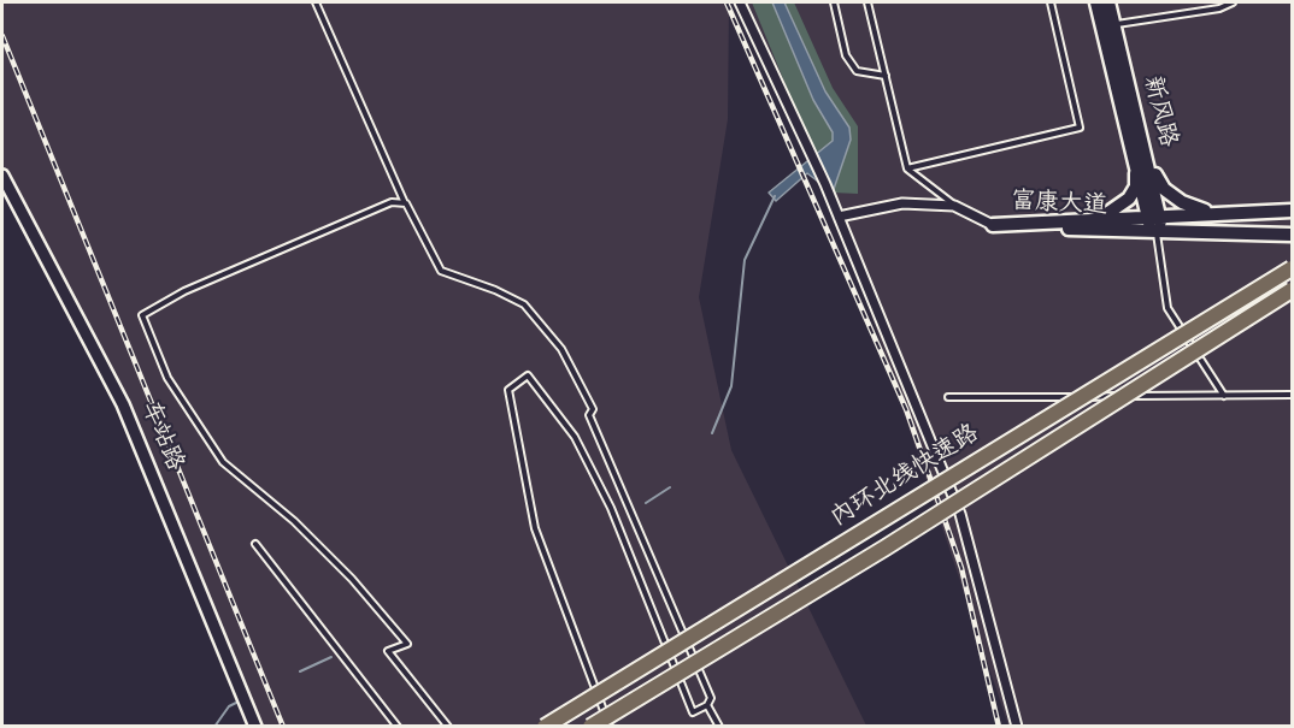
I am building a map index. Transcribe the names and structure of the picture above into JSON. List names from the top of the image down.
{
  "streets": {
    "highway": ["内环北线快速路"],
    "main road": ["新风路", "富康大道"],
    "street": ["车站路"]
  },
  "crossings": [
    ["新风路", "富康大道"]
  ]
}
